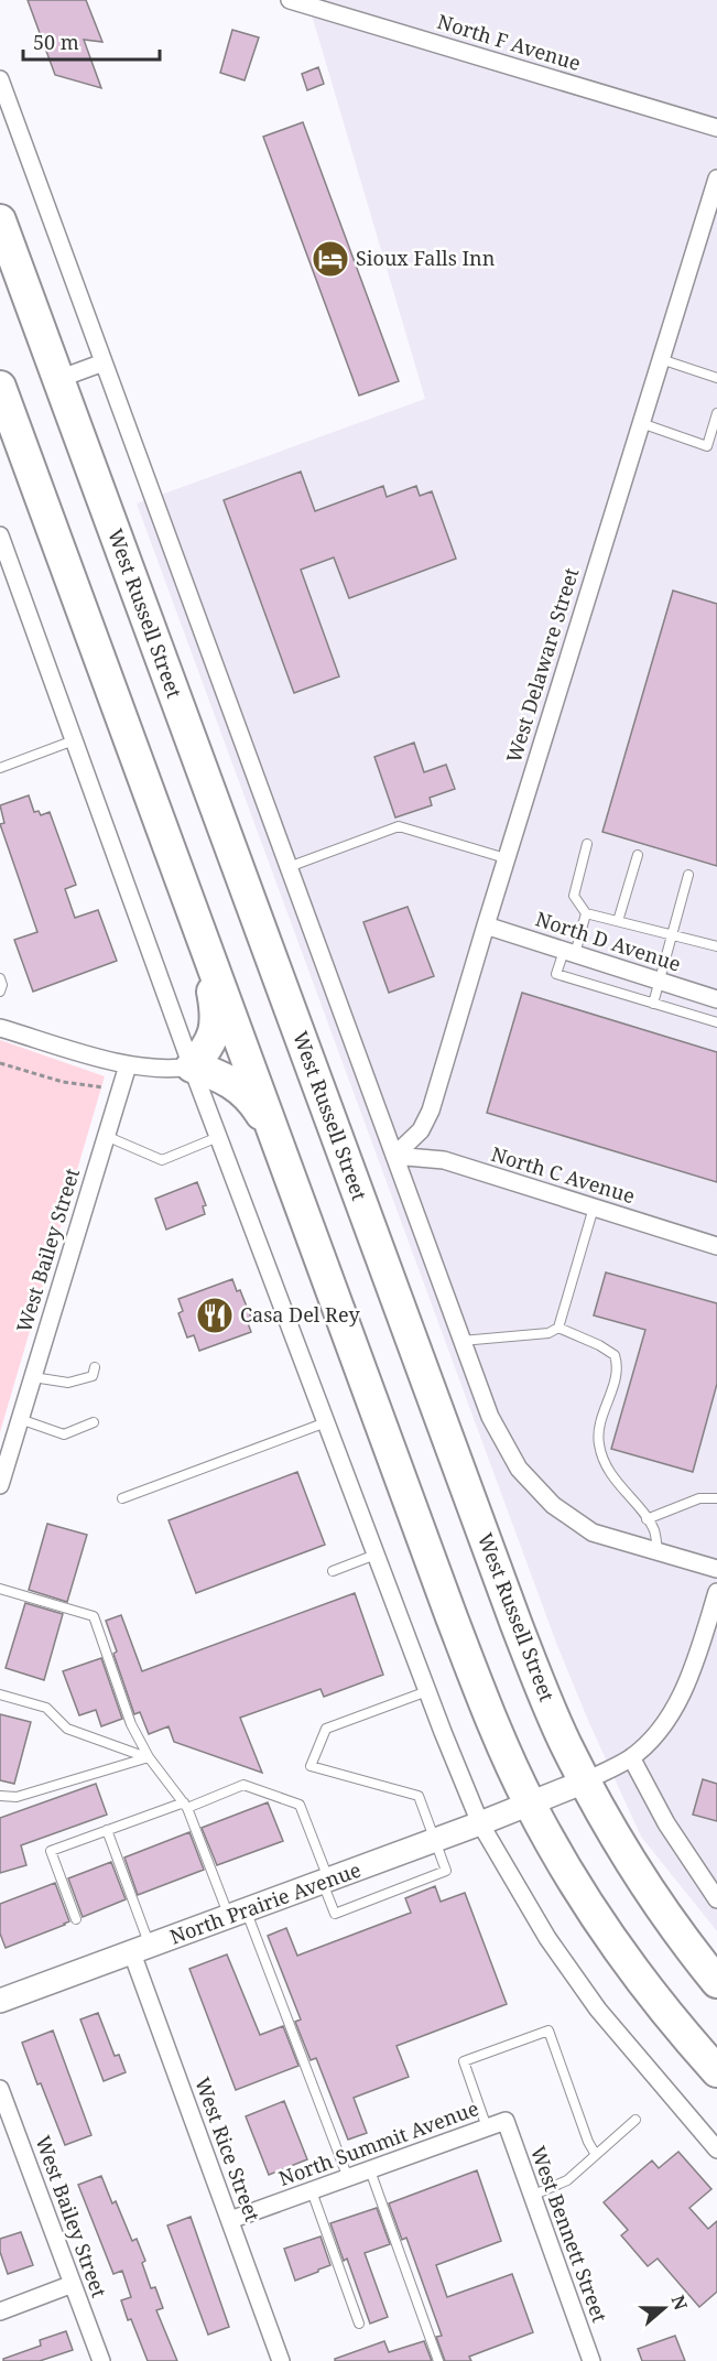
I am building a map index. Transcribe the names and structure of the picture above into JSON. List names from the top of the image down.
{
  "streets": {
    "highway": ["West Russell Street"],
    "street": [
      "North F Avenue",
      "West Delaware Street",
      "North D Avenue",
      "North C Avenue",
      "West Bailey Street",
      "North Prairie Avenue",
      "North Summit Avenue",
      "West Rice Street",
      "West Bennett Street"
    ]
  },
  "crossings": [
    ["West Russell Street", "North Prairie Avenue"],
    ["West Delaware Street", "North D Avenue"],
    ["West Delaware Street", "North C Avenue"],
    ["North Prairie Avenue", "West Rice Street"],
    ["North Summit Avenue", "West Rice Street"],
    ["North Summit Avenue", "West Bennett Street"]
  ],
  "places": {
    "hotel": ["Sioux Falls Inn"],
    "restaurant": ["Casa Del Rey"]
  },
  "scale_bar": "50 m",
  "north": "right"
}
